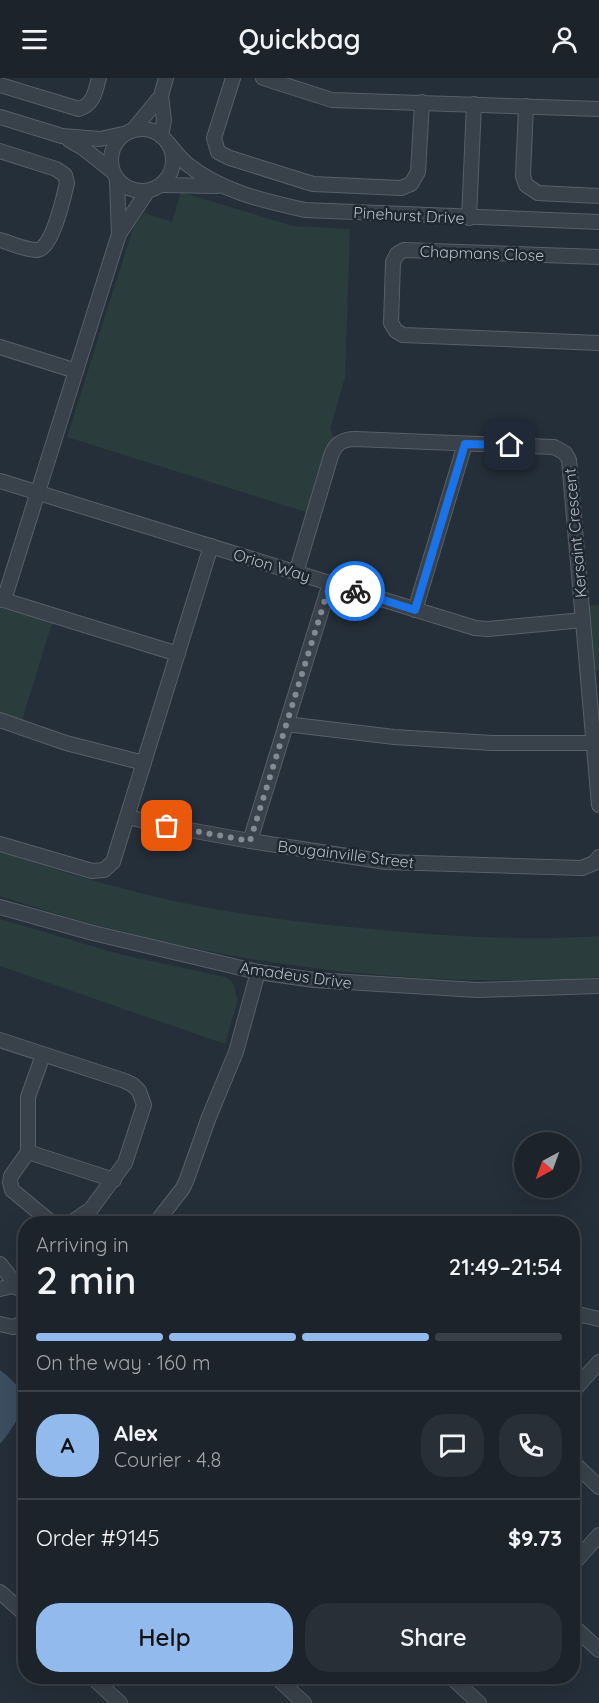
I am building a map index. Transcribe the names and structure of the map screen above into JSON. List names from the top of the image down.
{
  "streets": {
    "street": [
      "Pinehurst Drive",
      "Chapmans Close",
      "Kersaint Crescent",
      "Orion Way",
      "Bougainville Street",
      "Amadeus Drive"
    ]
  },
  "crossings": [
    ["Kersaint Crescent", "Orion Way"]
  ],
  "north": "bottom left",
  "page": {
    "header": "Quickbag",
    "heading": ["2 min", "Arriving in", "21:49–21:54"],
    "panel": [
      "Alex",
      "Courier · 4.8",
      "Order #9145",
      "$9.73"
    ],
    "bar": "On the way · 160 m",
    "round": "A",
    "buttons": ["Help", "Share"]
  }
}
